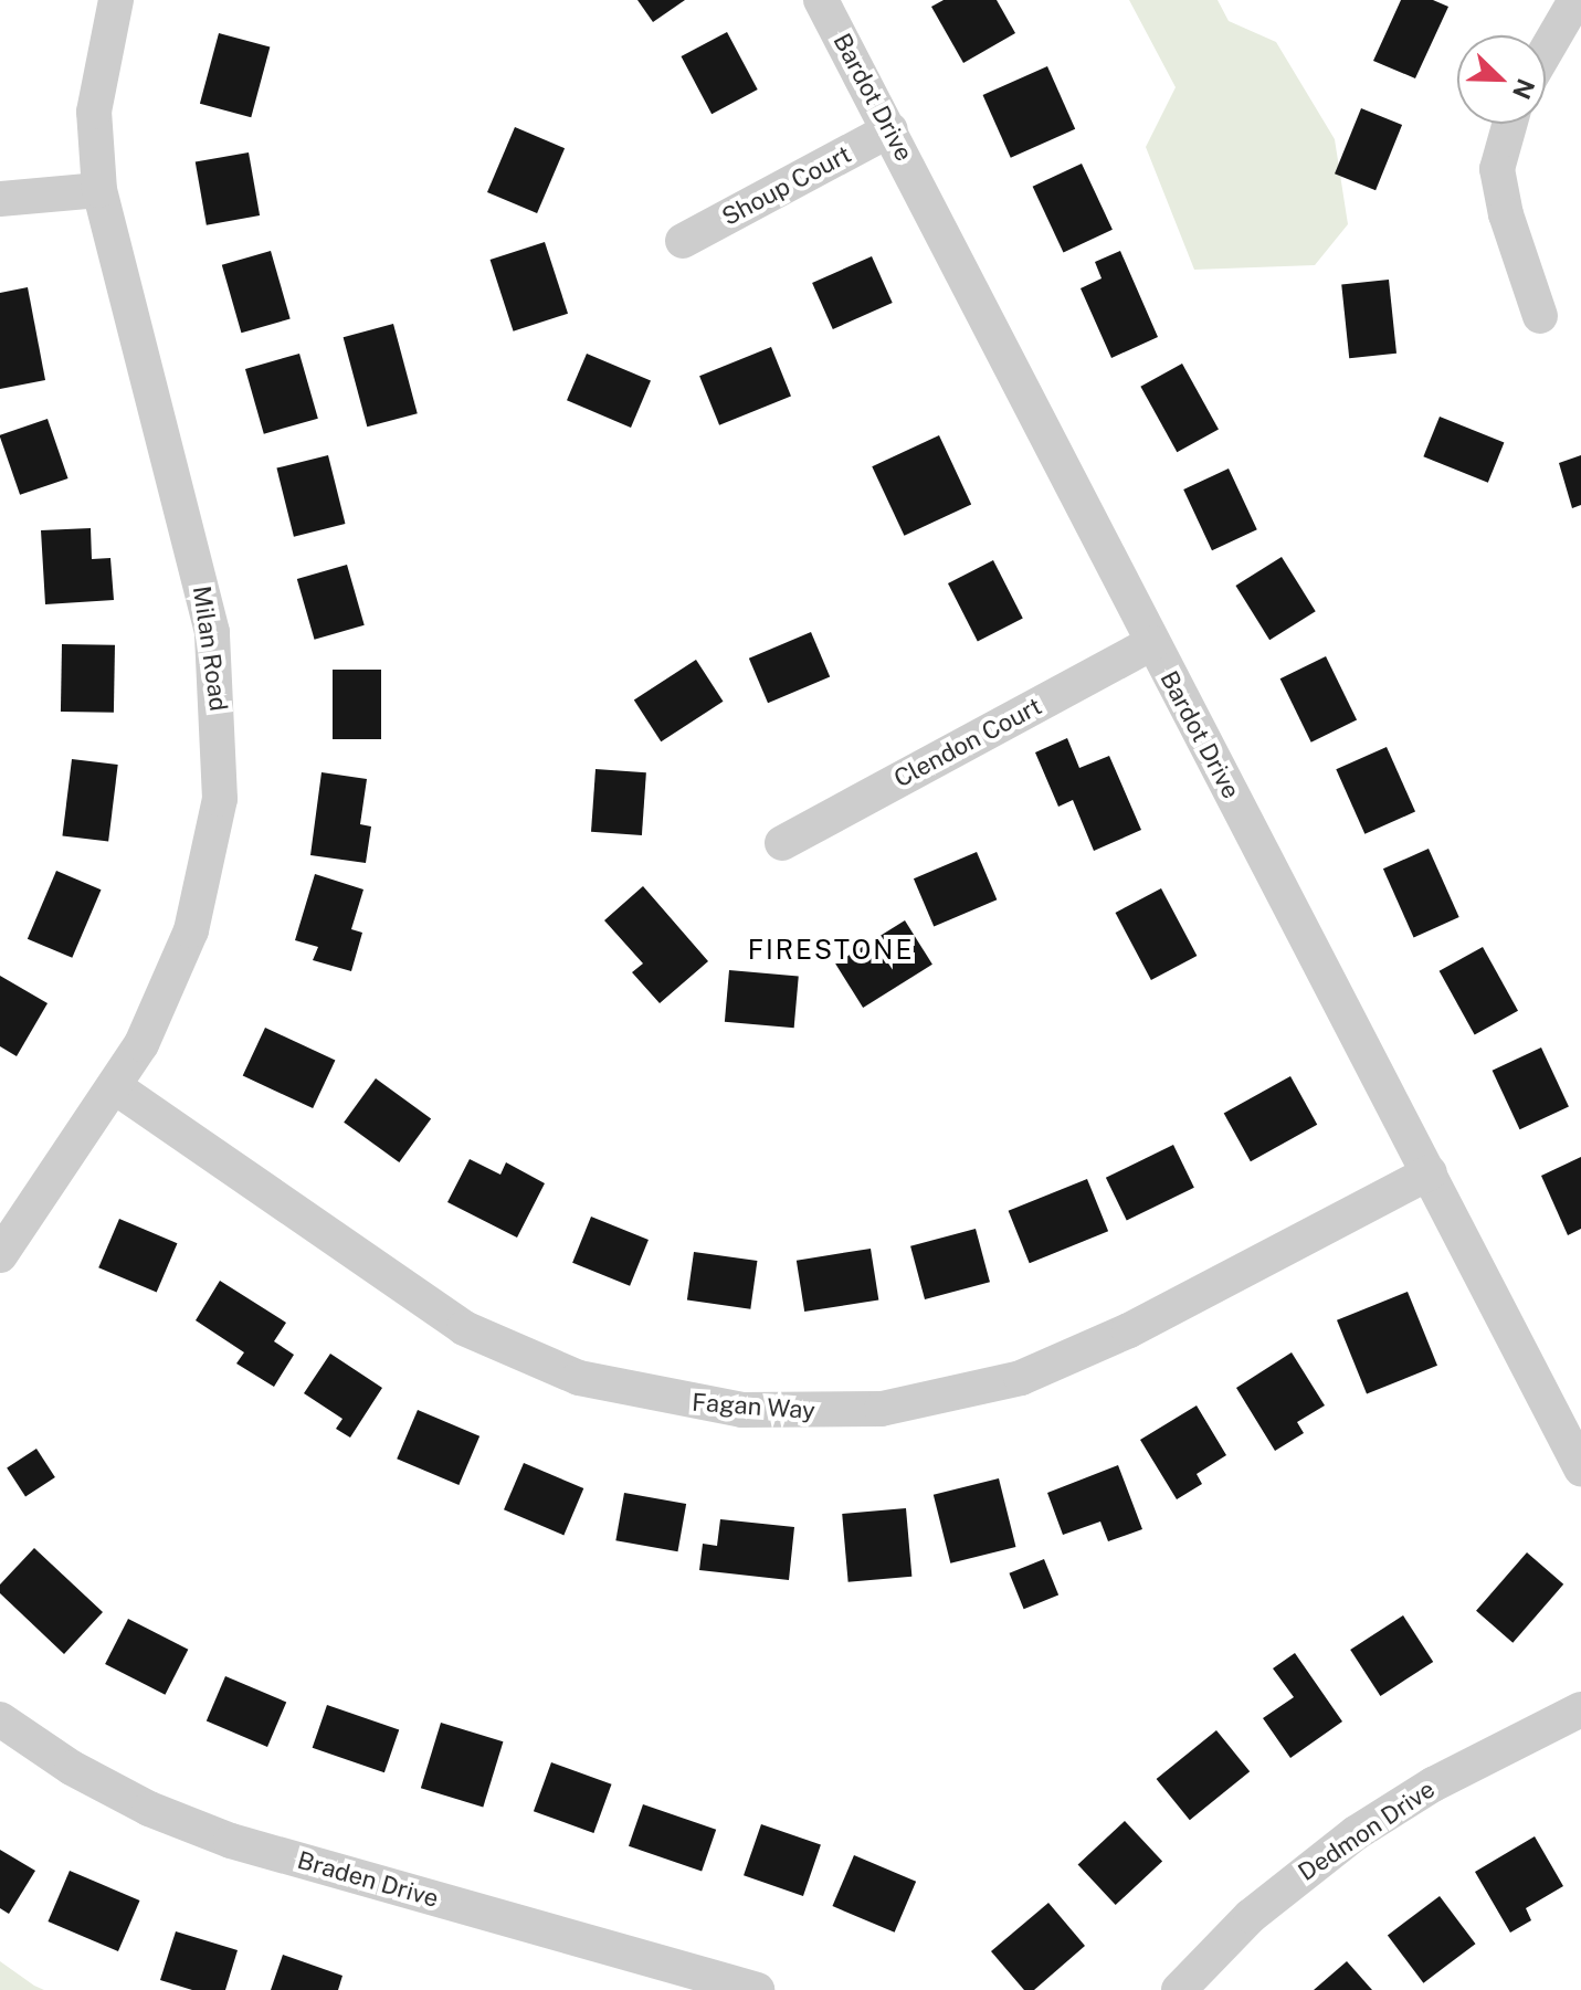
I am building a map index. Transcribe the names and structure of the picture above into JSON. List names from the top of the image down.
{
  "streets": {
    "street": [
      "Bardot Drive",
      "Shoup Court",
      "Milan Road",
      "Clendon Court",
      "Fagan Way",
      "Dedmon Drive",
      "Braden Drive"
    ]
  },
  "crossings": [
    ["Bardot Drive", "Shoup Court"],
    ["Bardot Drive", "Clendon Court"],
    ["Bardot Drive", "Fagan Way"],
    ["Milan Road", "Fagan Way"]
  ],
  "districts": ["FIRESTONE"],
  "north": "bottom right"
}
